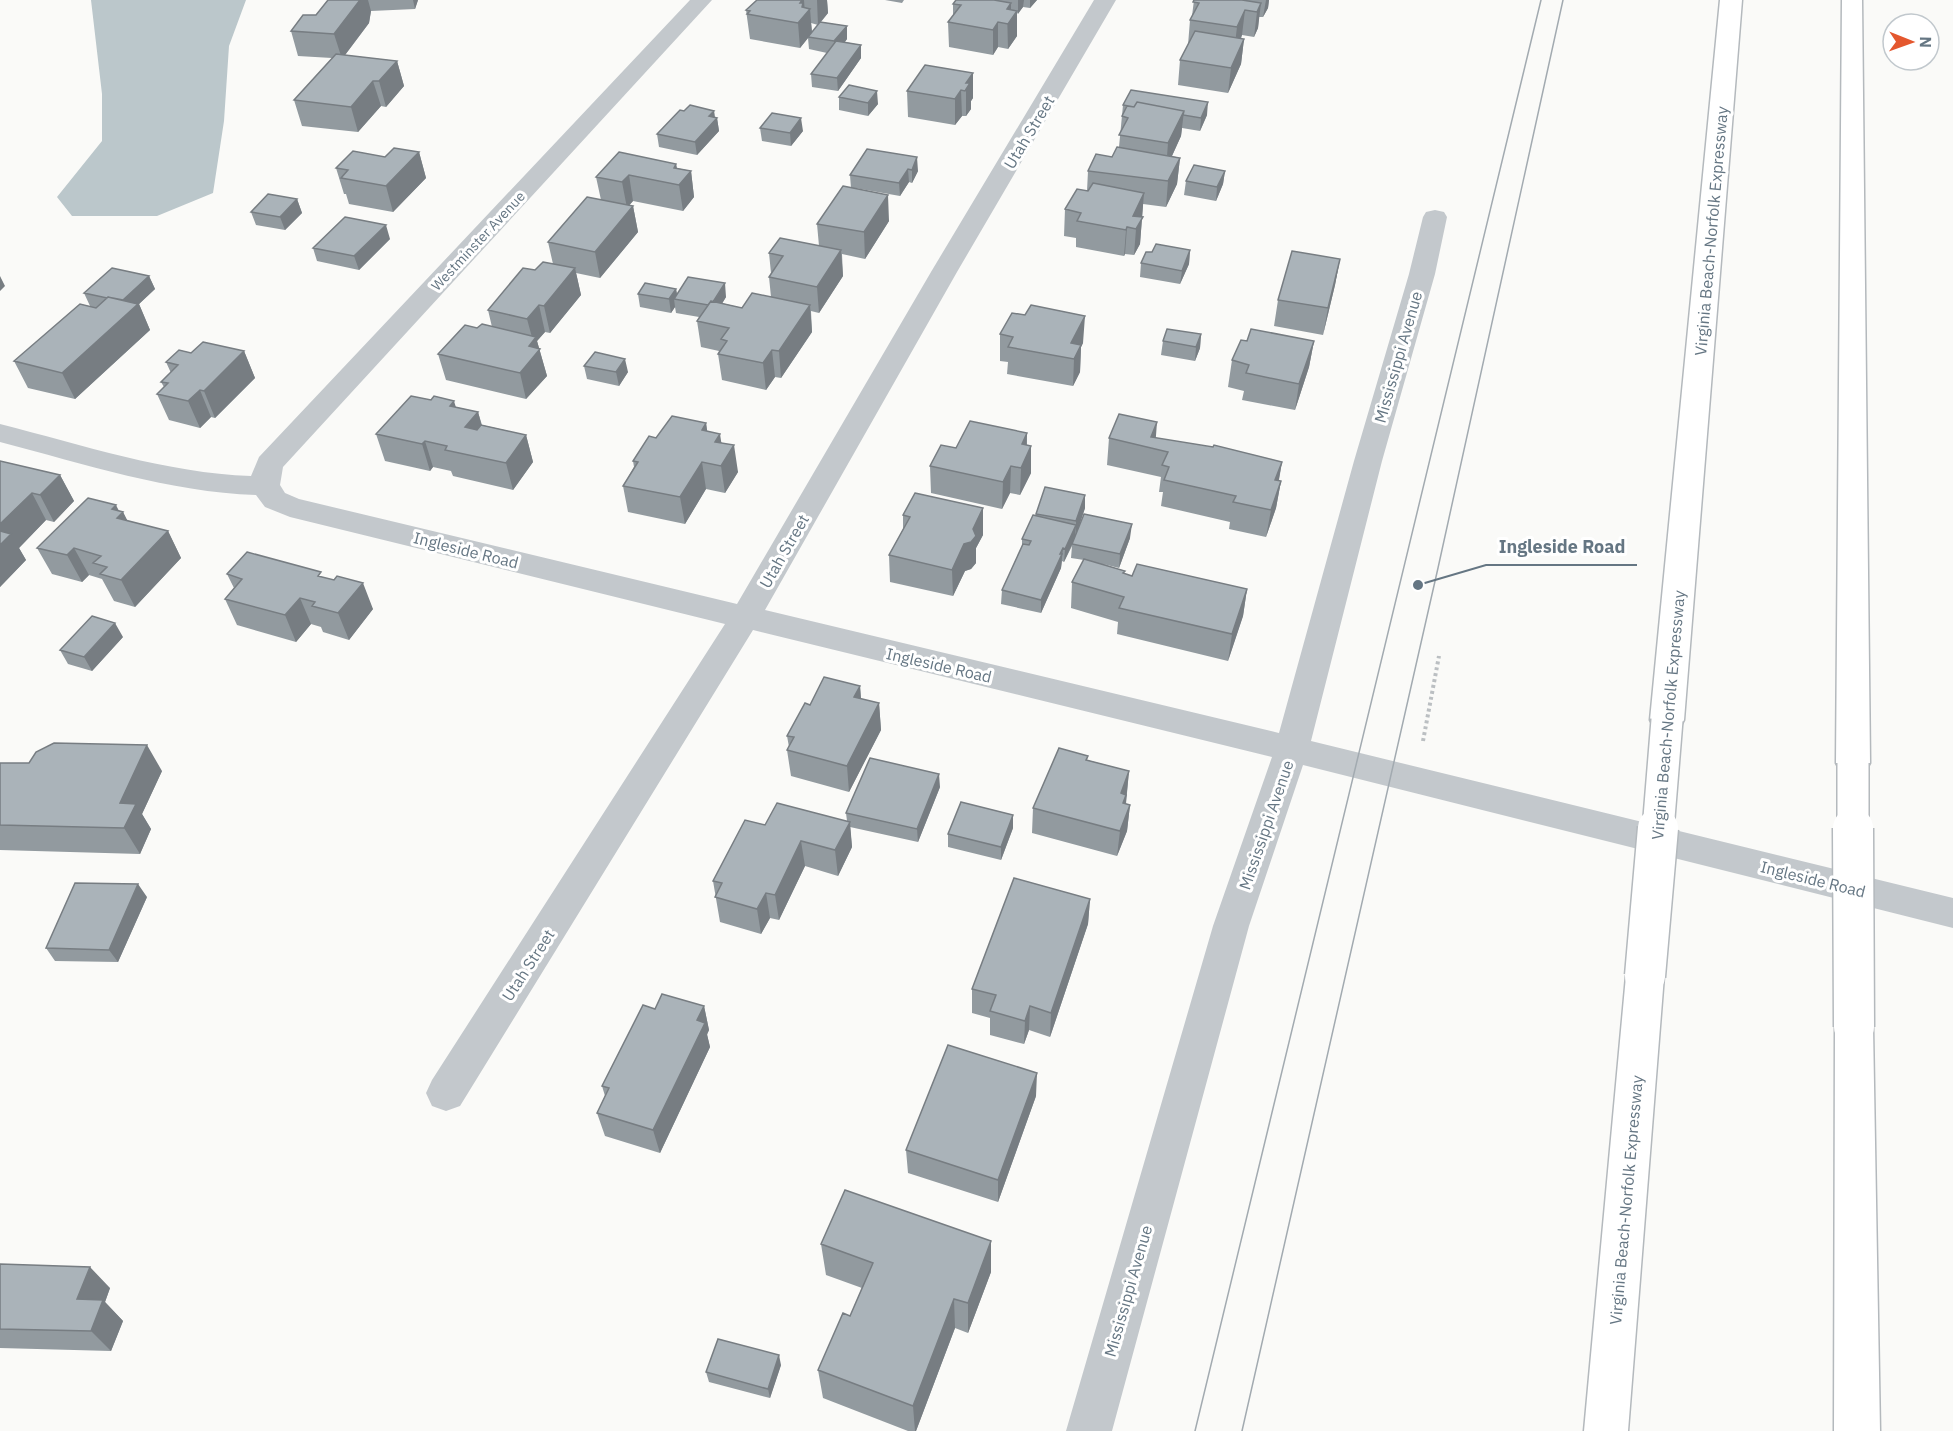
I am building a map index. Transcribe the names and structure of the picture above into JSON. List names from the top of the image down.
{
  "streets": {
    "highway": ["Virginia Beach-Norfolk Expressway"],
    "street": [
      "Utah Street",
      "Westminster Avenue",
      "Mississippi Avenue",
      "Ingleside Road"
    ]
  },
  "crossings": [
    ["Utah Street", "Ingleside Road"],
    ["Westminster Avenue", "Ingleside Road"],
    ["Mississippi Avenue", "Ingleside Road"]
  ],
  "places": ["Ingleside Road"],
  "north": "right"
}
